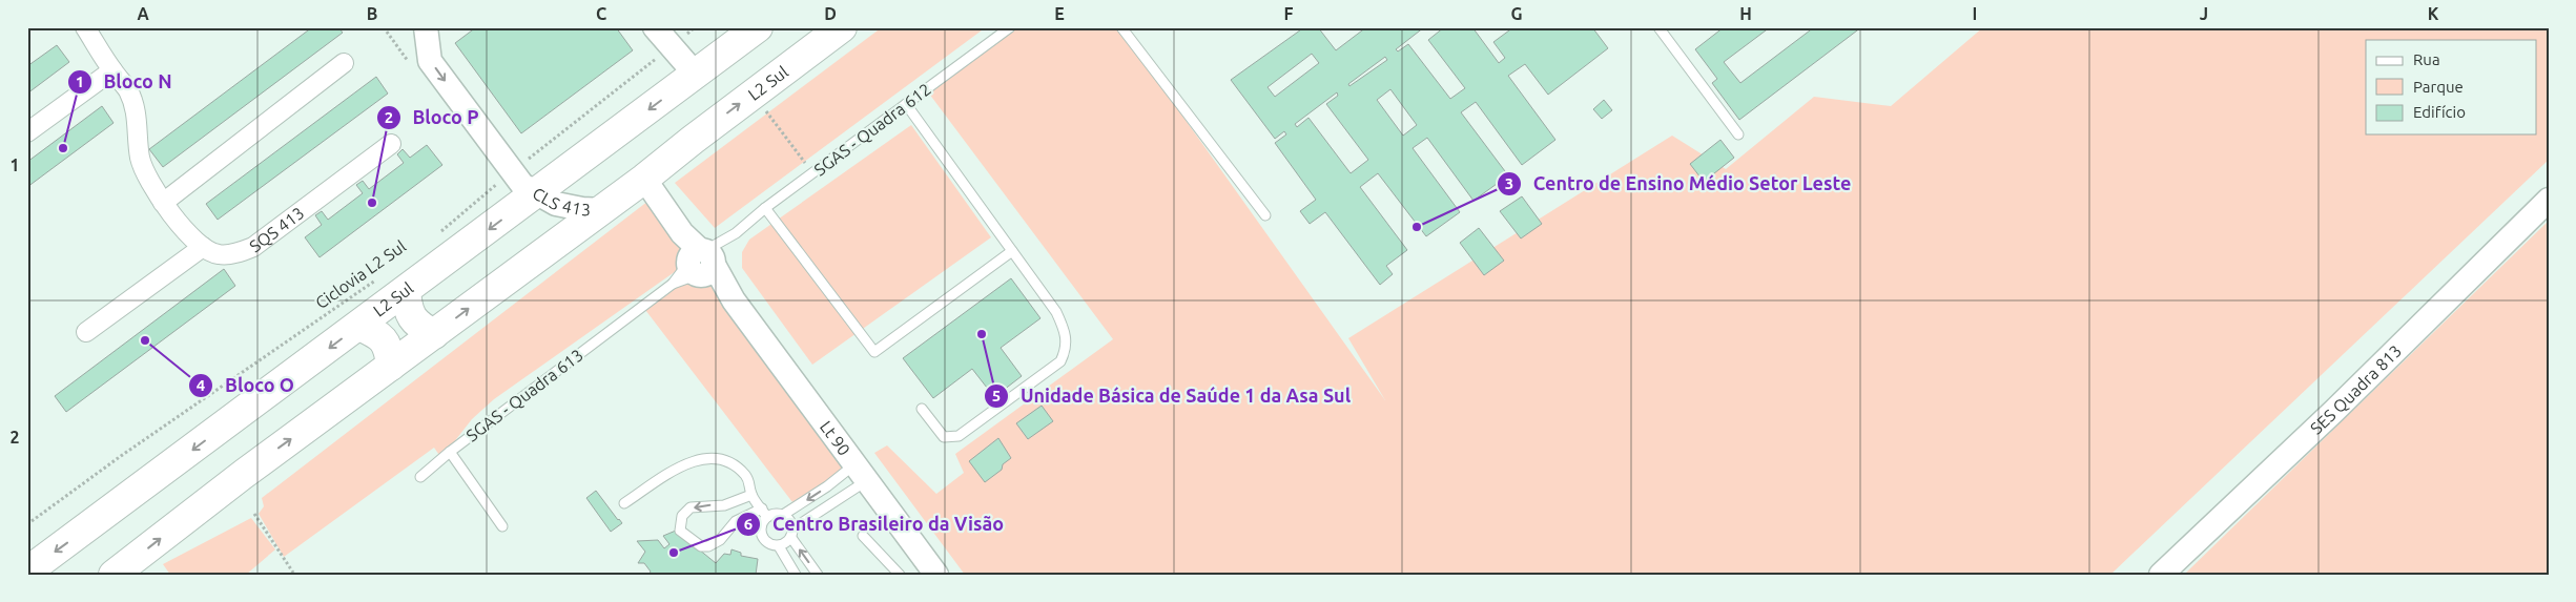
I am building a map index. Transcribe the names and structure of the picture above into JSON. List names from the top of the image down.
{
  "streets": {
    "main road": ["L2 Sul"],
    "street": [
      "CLS 413",
      "SQS 413",
      "SES Quadra 813",
      "Lt 90"
    ],
    "lane": ["SGAS - Quadra 612", "SGAS - Quadra 613"],
    "path": ["Ciclovia L2 Sul"]
  },
  "crossings": [
    ["L2 Sul", "CLS 413"],
    ["L2 Sul", "Lt 90"],
    ["SGAS - Quadra 612", "SGAS - Quadra 613"],
    ["SGAS - Quadra 612", "Lt 90"],
    ["SGAS - Quadra 613", "Lt 90"]
  ],
  "one_way": ["CLS 413"],
  "places": [
    "Bloco N",
    "Bloco P",
    "Centro de Ensino Médio Setor Leste",
    "Unidade Básica de Saúde 1 da Asa Sul",
    "Bloco O",
    "Centro Brasileiro da Visão"
  ],
  "legend": ["Rua", "Parque", "Edifício"],
  "grid": {
    "columns": [
      "A",
      "B",
      "C",
      "D",
      "E",
      "F",
      "G",
      "H",
      "I",
      "J",
      "K"
    ],
    "rows": ["1", "2"]
  }
}
